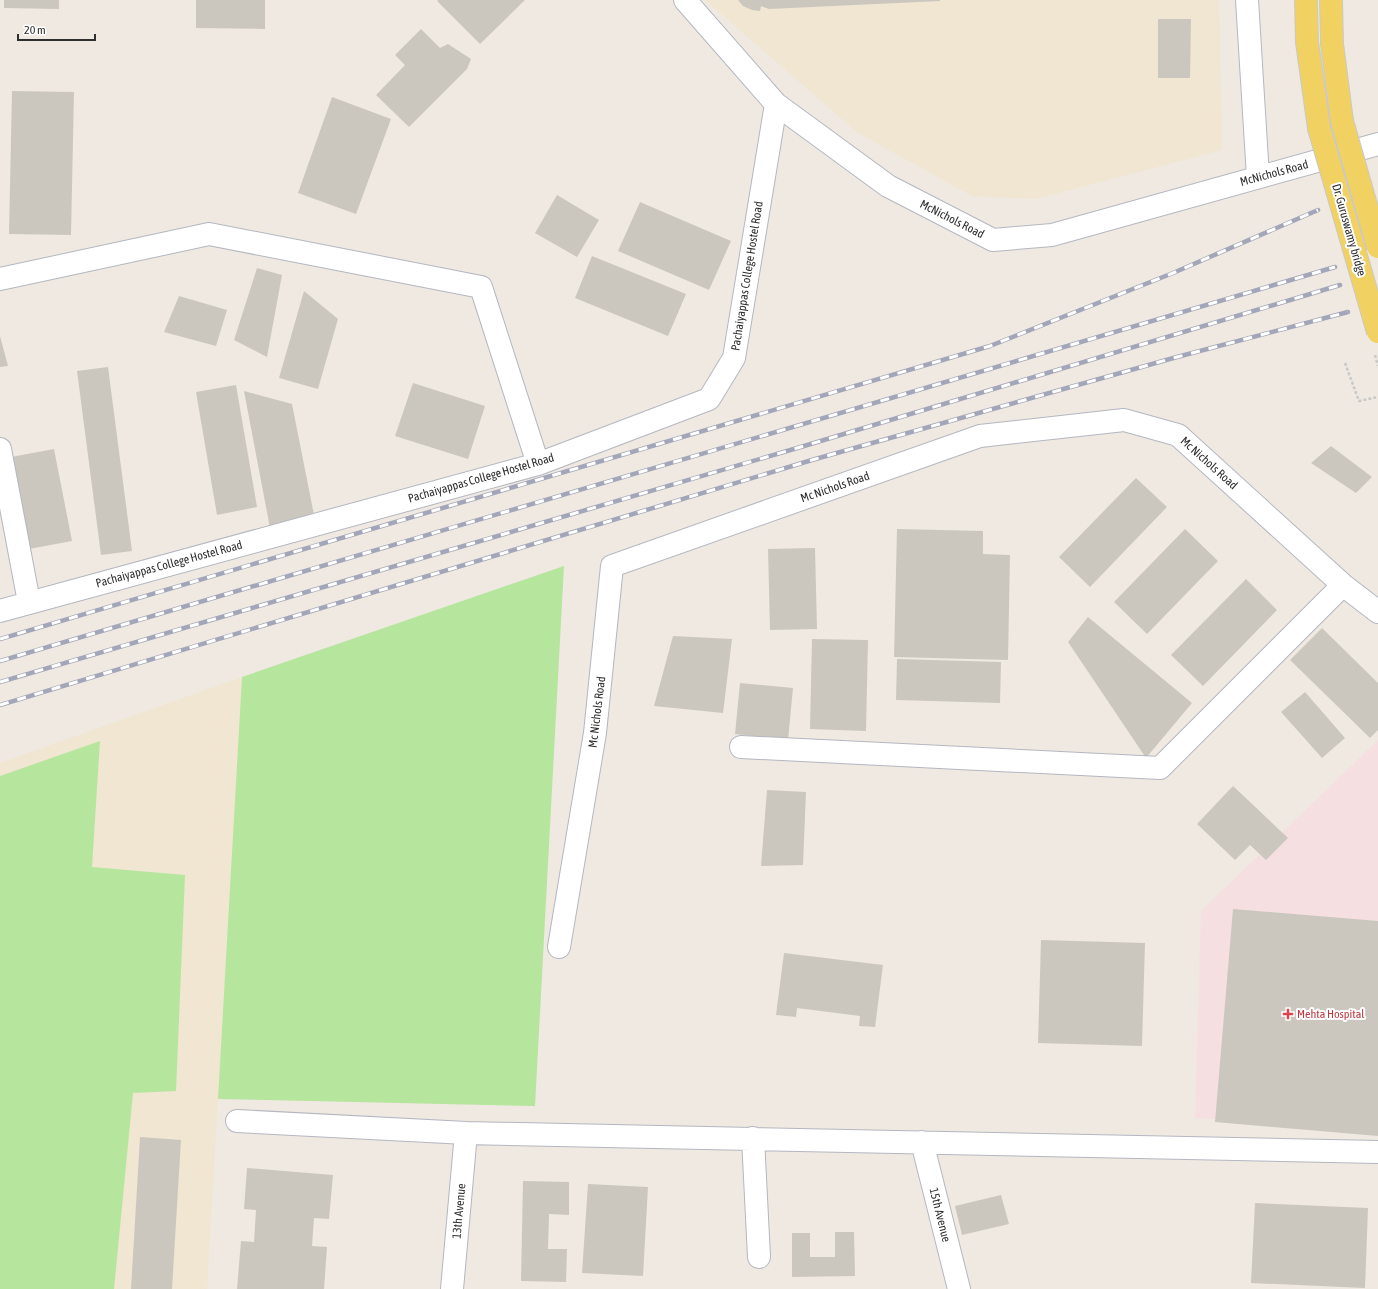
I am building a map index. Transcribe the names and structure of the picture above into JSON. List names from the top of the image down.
{
  "streets": {
    "main road": ["Dr. Guruswamy bridge"],
    "street": [
      "McNichols Road",
      "Pachaiyappas College Hostel Road",
      "Mc Nichols Road",
      "13th Avenue",
      "15th Avenue"
    ]
  },
  "crossings": [
    ["McNichols Road", "Pachaiyappas College Hostel Road"]
  ],
  "places": {
    "health": ["Mehta Hospital"]
  },
  "scale_bar": "20 m"
}
